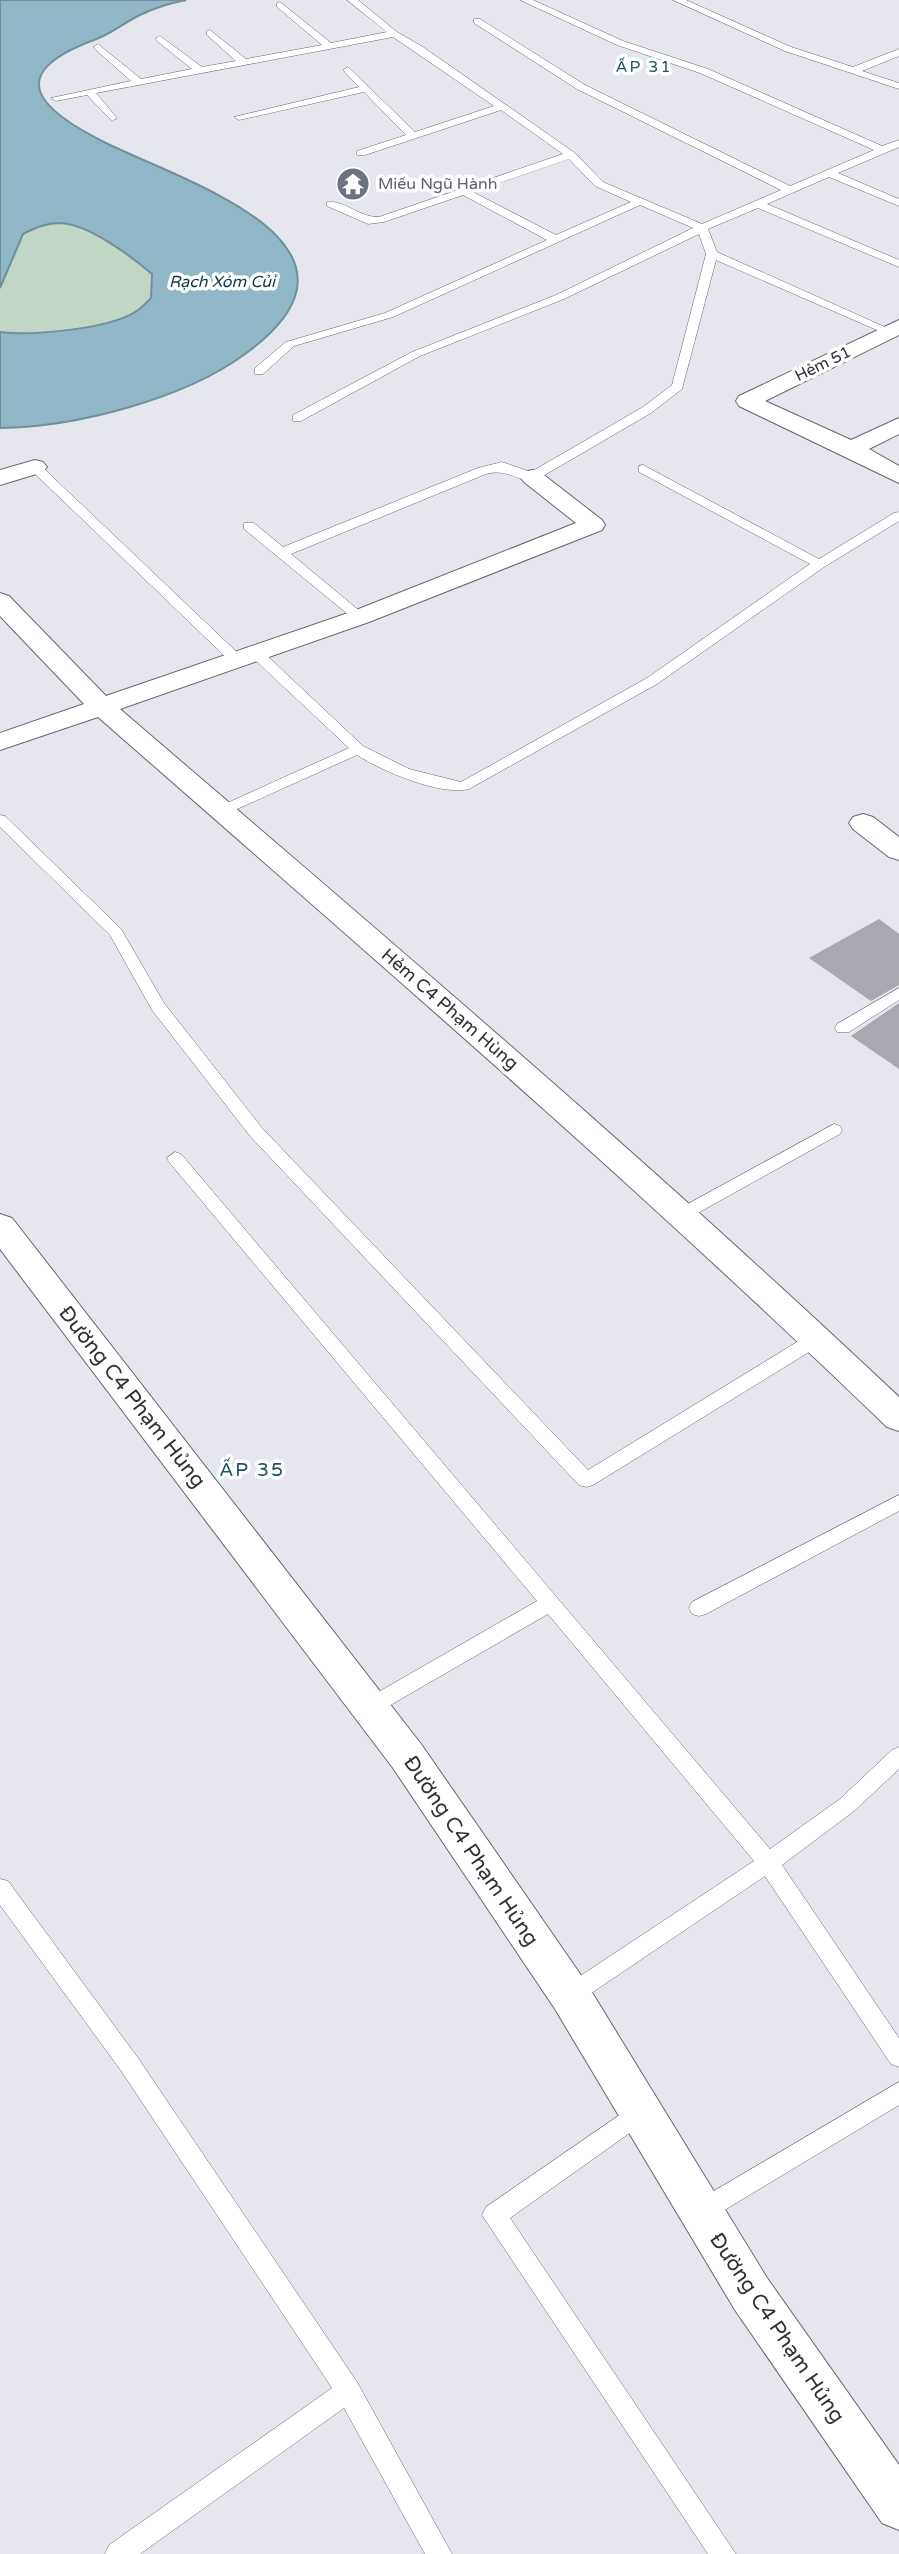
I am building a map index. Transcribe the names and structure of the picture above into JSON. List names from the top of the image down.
{
  "streets": {
    "street": ["Hẻm 51", "Hẻm C4 Phạm Hùng", "Đường C4 Phạm Hủng"]
  },
  "districts": ["ẤP 31", "ẤP 35"],
  "water": ["Rạch Xóm Củi"],
  "places": {
    "temple": ["Miếu Ngũ Hành"]
  }
}
